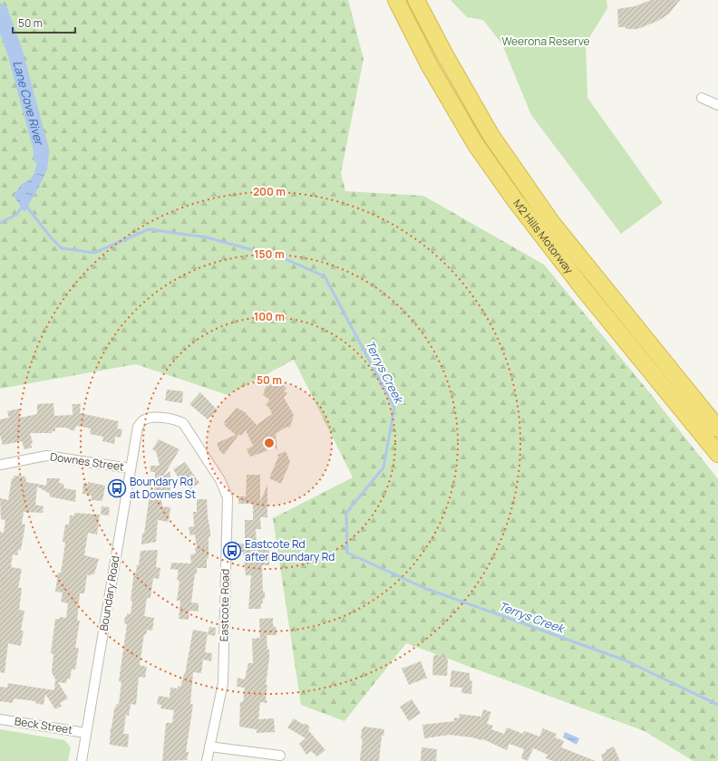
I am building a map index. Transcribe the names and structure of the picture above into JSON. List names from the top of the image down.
{
  "streets": {
    "highway": ["M2 Hills Motorway"],
    "street": [
      "Downes Street",
      "Boundary Road",
      "Eastcote Road",
      "Beck Street"
    ]
  },
  "crossings": [
    ["Downes Street", "Boundary Road"],
    ["Boundary Road", "Eastcote Road"],
    ["Boundary Road", "Beck Street"]
  ],
  "water": ["Lane Cove River", "Terrys Creek"],
  "parks": ["Weerona Reserve"],
  "places": {
    "bus stop": ["Boundary Rd at Downes St", "Eastcote Rd after Boundary Rd"]
  },
  "scale_bar": "50 m",
  "rings": [
    "200 m",
    "150 m",
    "100 m",
    "50 m"
  ]
}
